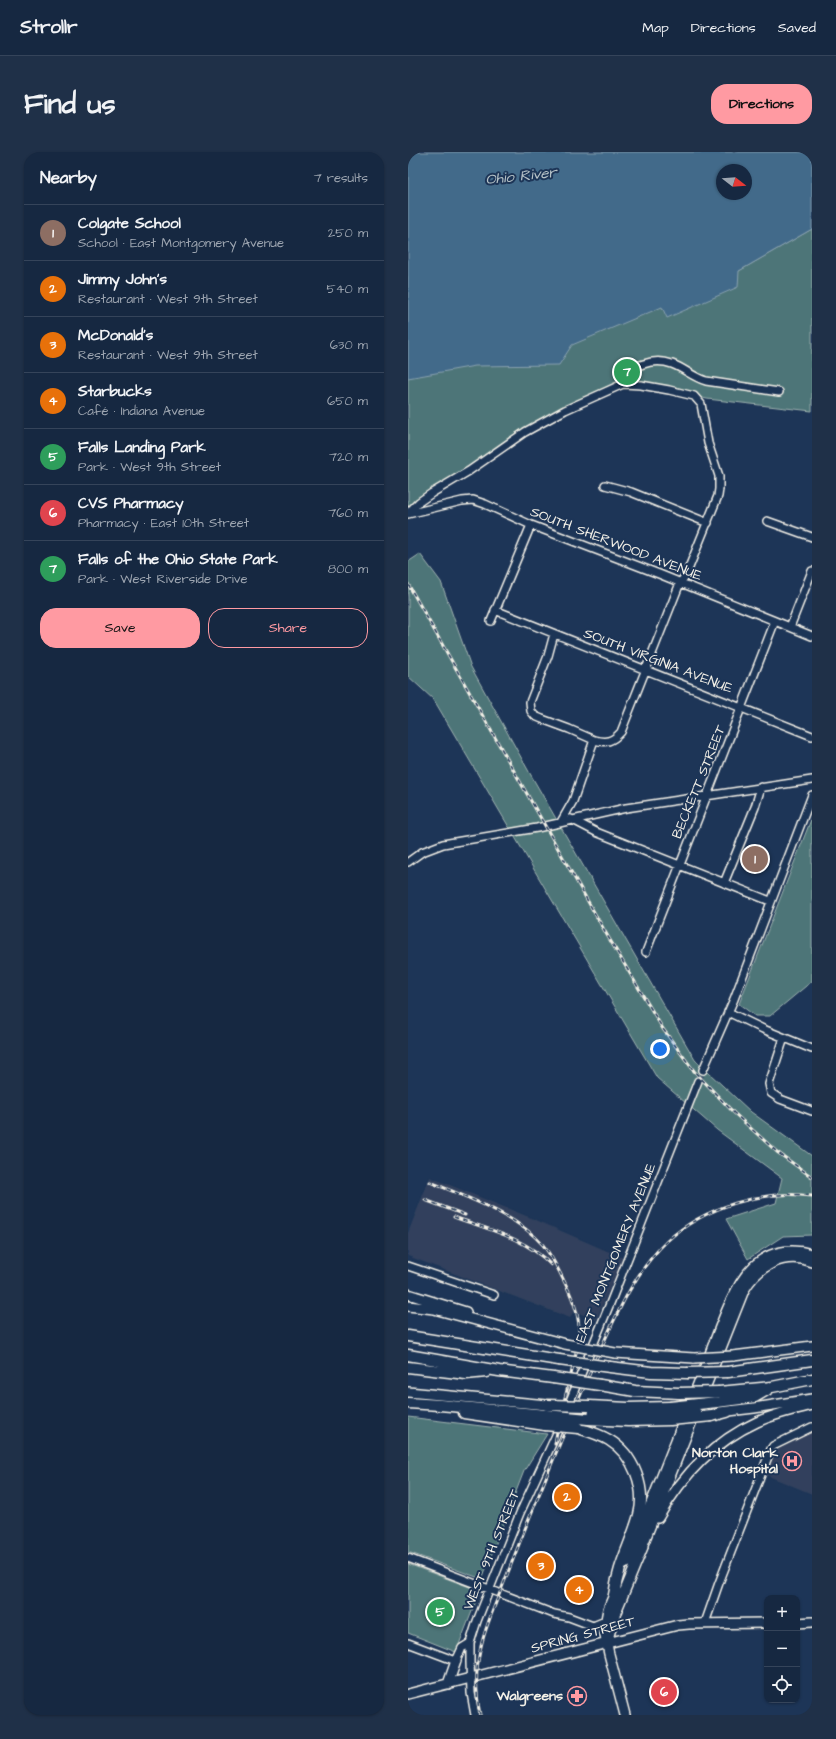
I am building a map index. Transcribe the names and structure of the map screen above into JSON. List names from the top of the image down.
{
  "streets": {
    "main road": ["SPRING STREET"],
    "street": [
      "SOUTH SHERWOOD AVENUE",
      "SOUTH VIRGINIA AVENUE",
      "BECKETT STREET",
      "EAST MONTGOMERY AVENUE",
      "WEST 9TH STREET"
    ]
  },
  "crossings": [
    ["SOUTH SHERWOOD AVENUE", "BECKETT STREET"],
    ["SOUTH VIRGINIA AVENUE", "BECKETT STREET"],
    ["EAST MONTGOMERY AVENUE", "WEST 9TH STREET"],
    ["WEST 9TH STREET", "SPRING STREET"]
  ],
  "water": ["Ohio River"],
  "places": {
    "hospital": ["Norton Clark Hospital"],
    "pharmacy": ["Walgreens"]
  },
  "north": "right",
  "page": {
    "header": "Strollr",
    "nav": ["Map", "Directions", "Saved"],
    "buttons": [
      "Directions",
      ["Save", "Share"]
    ],
    "title": "Find us",
    "heading": ["Nearby", "7 results"],
    "list": [
      {
        "mark": "1",
        "name": "Colgate School",
        "note": "School · East Montgomery Avenue",
        "value": "250 m"
      },
      {
        "mark": "2",
        "name": "Jimmy John's",
        "note": "Restaurant · West 9th Street",
        "value": "540 m"
      },
      {
        "mark": "3",
        "name": "McDonald's",
        "note": "Restaurant · West 9th Street",
        "value": "630 m"
      },
      {
        "mark": "4",
        "name": "Starbucks",
        "note": "Café · Indiana Avenue",
        "value": "650 m"
      },
      {
        "mark": "5",
        "name": "Falls Landing Park",
        "note": "Park · West 9th Street",
        "value": "720 m"
      },
      {
        "mark": "6",
        "name": "CVS Pharmacy",
        "note": "Pharmacy · East 10th Street",
        "value": "760 m"
      },
      {
        "mark": "7",
        "name": "Falls of the Ohio State Park",
        "note": "Park · West Riverside Drive",
        "value": "800 m"
      }
    ],
    "pins": [
      "7",
      "1",
      "2",
      "3",
      "4",
      "5",
      "6"
    ],
    "map_buttons": ["+", "−"]
  }
}
